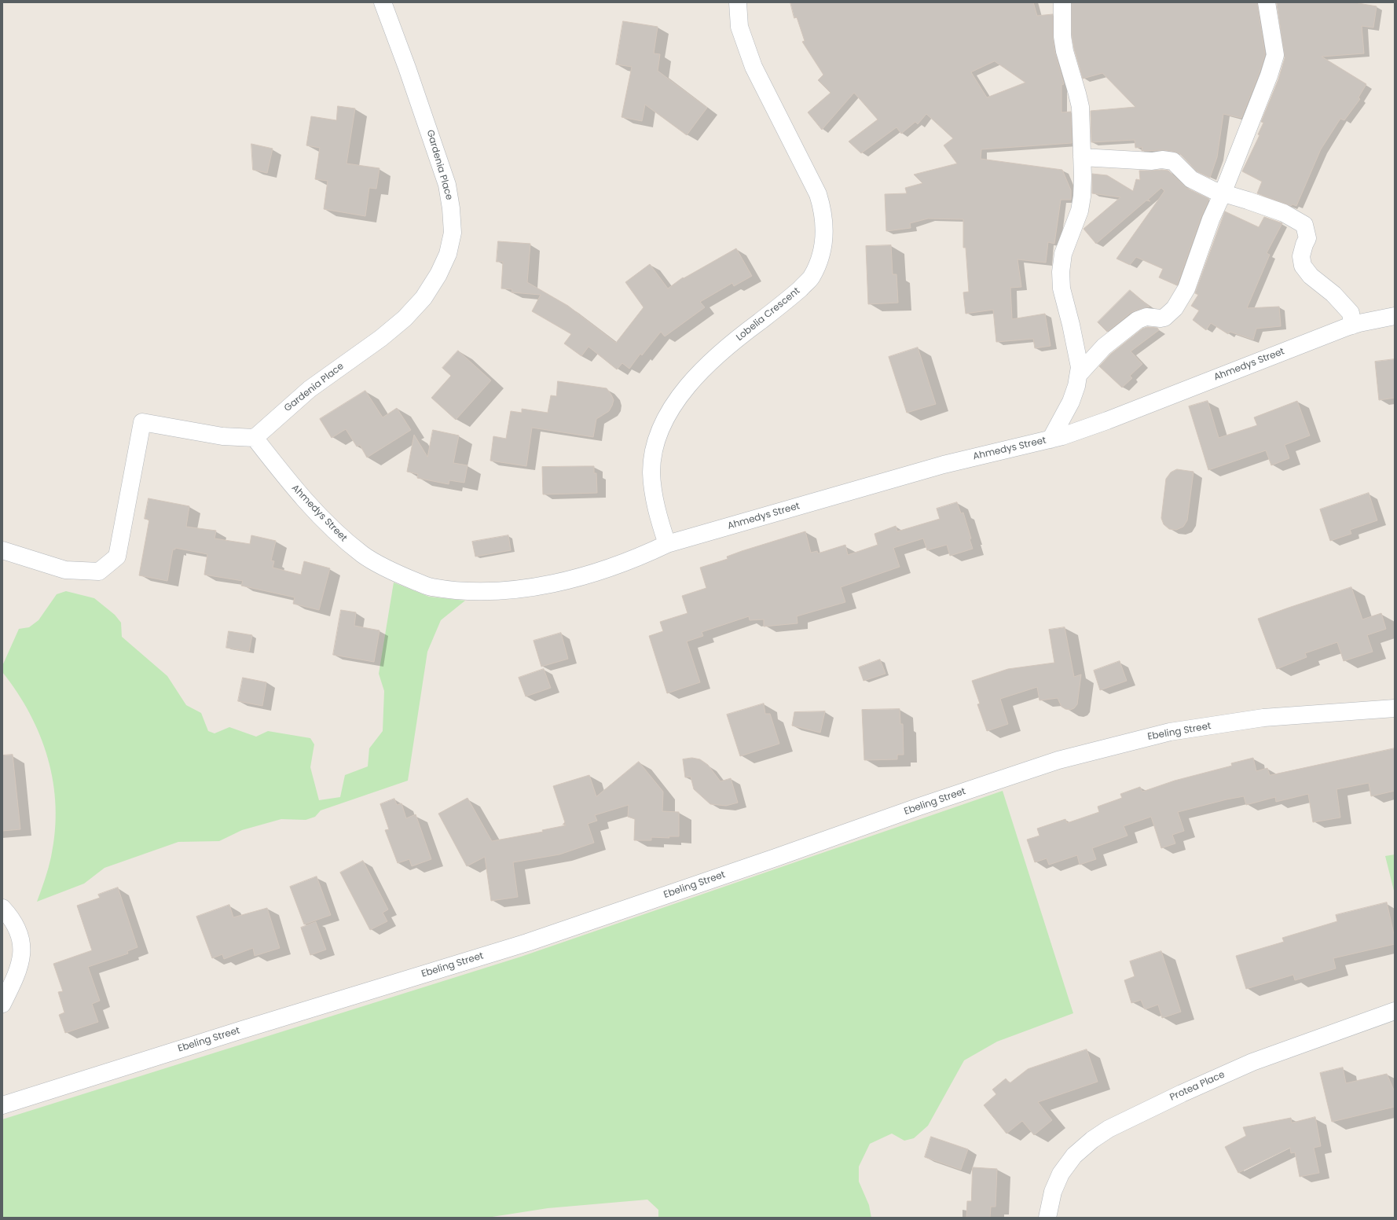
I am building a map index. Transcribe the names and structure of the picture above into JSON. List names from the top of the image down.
{
  "streets": {
    "street": [
      "Gardenia Place",
      "Lobelia Crescent",
      "Ahmedys Street",
      "Ebeling Street",
      "Protea Place"
    ]
  },
  "crossings": [
    ["Gardenia Place", "Ahmedys Street"],
    ["Lobelia Crescent", "Ahmedys Street"]
  ]
}
